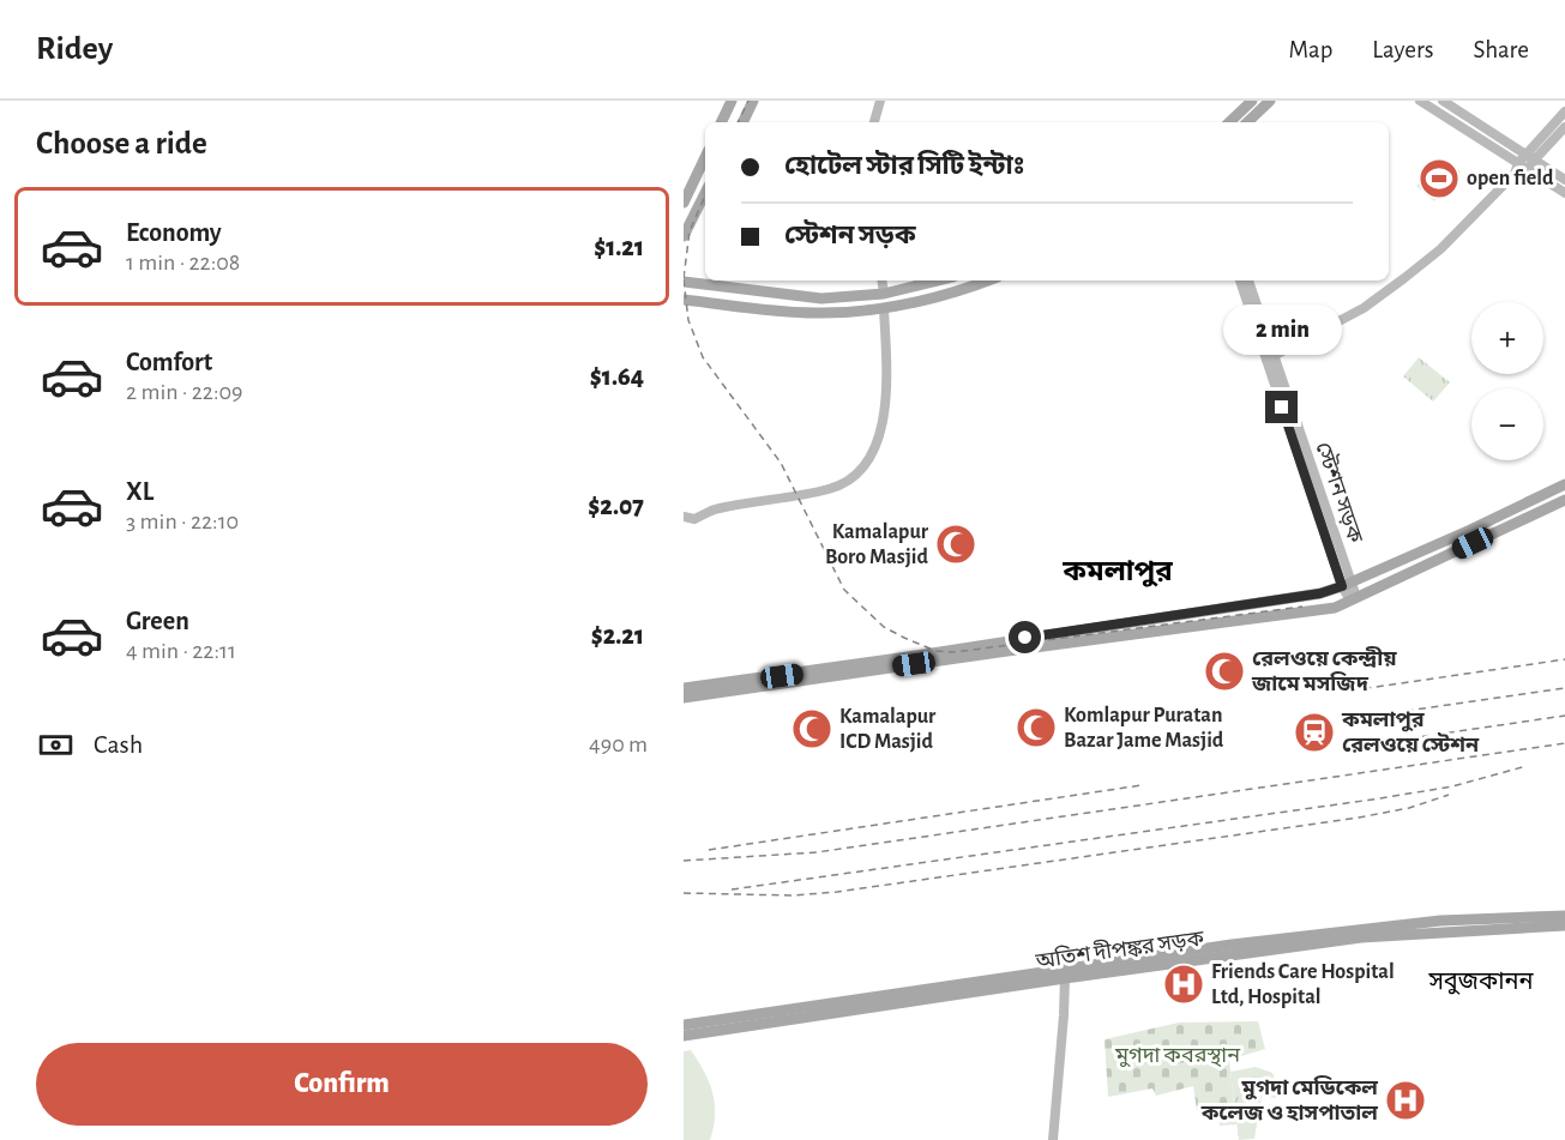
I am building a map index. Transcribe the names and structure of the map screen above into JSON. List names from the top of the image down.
{
  "streets": {
    "main road": ["অতিশ দীপঙ্কর সড়ক"],
    "street": ["স্টেশন সড়ক"]
  },
  "districts": ["কমলাপুর", "সবুজকানন"],
  "parks": ["মুগদা কবরস্থান"],
  "places": {
    "sports": ["open field"],
    "mosque": [
      "Kamalapur Boro Masjid",
      "রেলওয়ে কেন্দ্রীয় জামে মসজিদ",
      "Komlapur Puratan Bazar Jame Masjid",
      "Kamalapur ICD Masjid"
    ],
    "station": ["কমলাপুর রেলওয়ে স্টেশন"],
    "hospital": ["Friends Care Hospital Ltd, Hospital", "মুগদা মেডিকেল কলেজ ও হাসপাতাল"]
  },
  "page": {
    "header": "Ridey",
    "nav": ["Map", "Layers", "Share"],
    "heading": "Choose a ride",
    "banner": ["হোটেল স্টার সিটি ইন্টাঃ", "স্টেশন সড়ক"],
    "list": [
      {
        "name": "Economy",
        "note": "1 min · 22:08",
        "value": "$1.21"
      },
      {
        "name": "Comfort",
        "note": "2 min · 22:09",
        "value": "$1.64"
      },
      {
        "name": "XL",
        "note": "3 min · 22:10",
        "value": "$2.07"
      },
      {
        "name": "Green",
        "note": "4 min · 22:11",
        "value": "$2.21"
      }
    ],
    "map_buttons": ["+", "−"],
    "bubble": "2 min",
    "pay": ["Cash", "490 m"],
    "buttons": "Confirm"
  }
}
